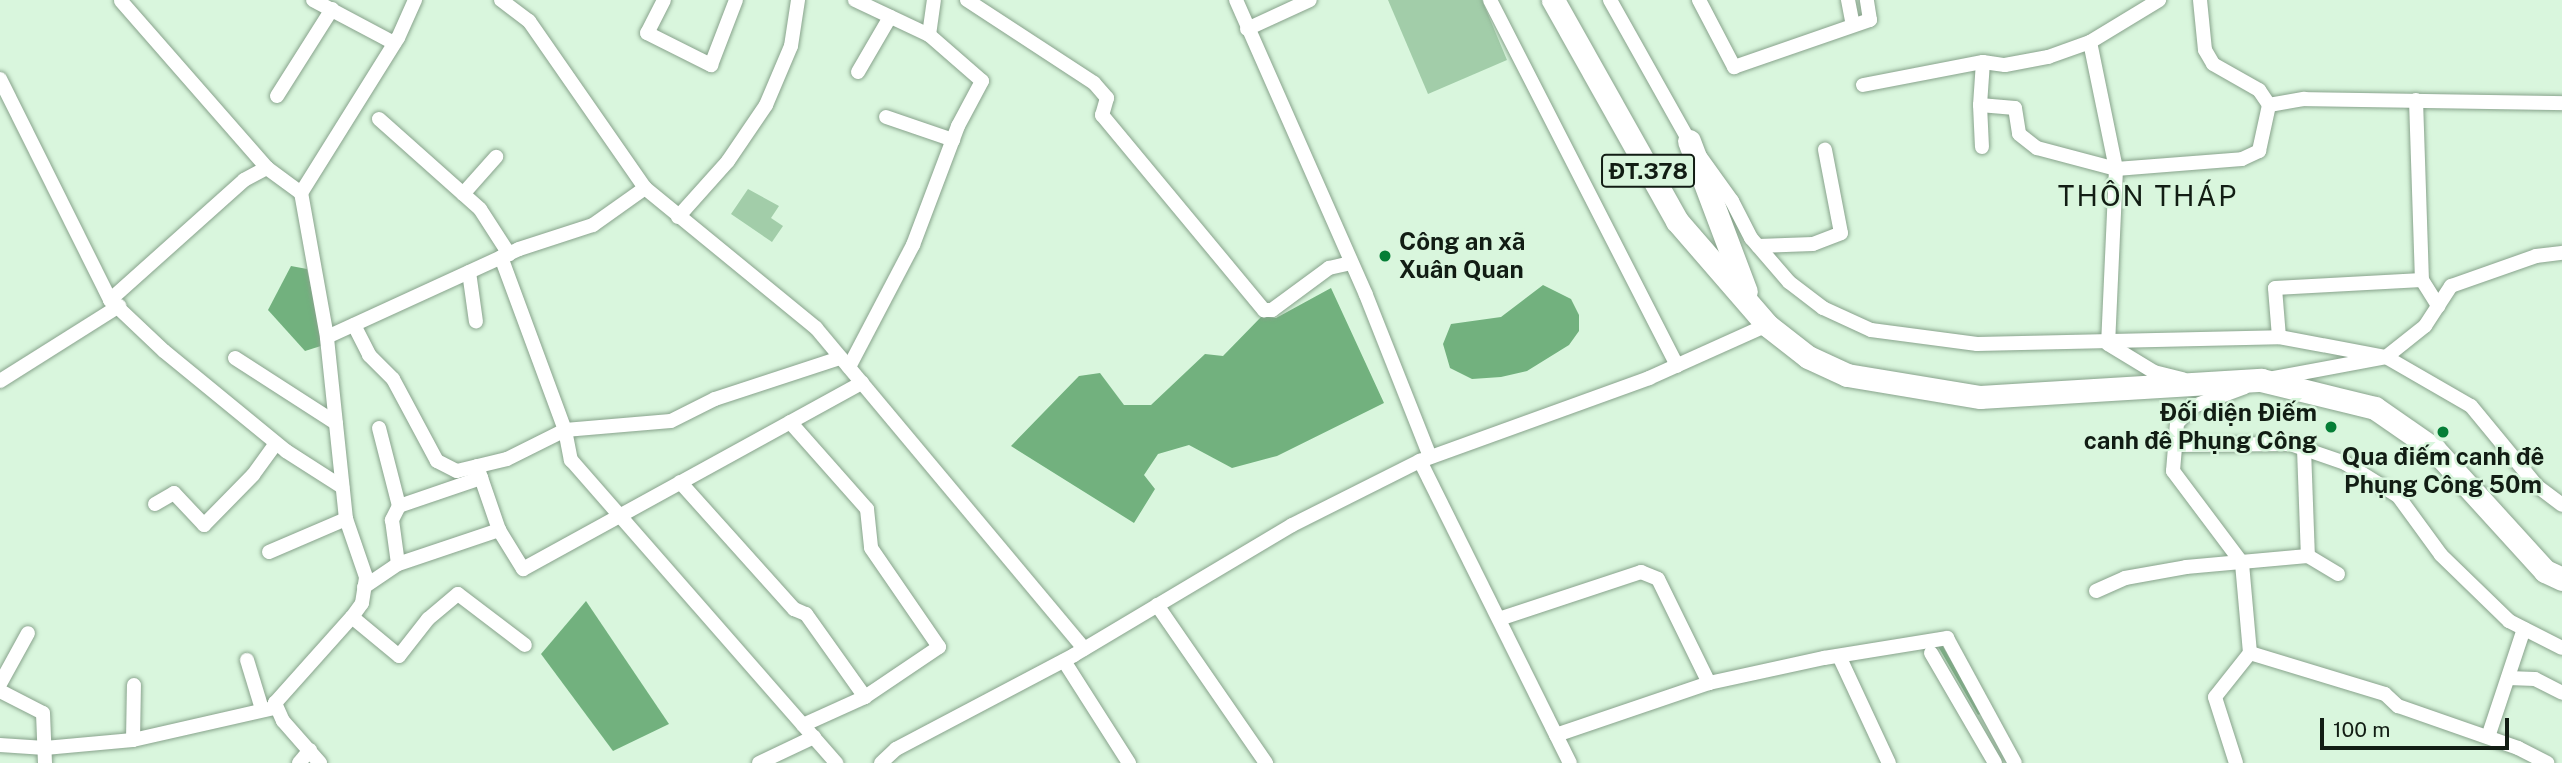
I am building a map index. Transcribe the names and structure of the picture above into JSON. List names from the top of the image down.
{
  "streets": {
    "main road": ["ĐT.378"]
  },
  "districts": ["THÔN THÁP"],
  "places": ["Công an xã Xuân Quan", "Đối diện Điếm canh đê Phụng Công", "Qua điếm canh đê Phụng Công 50m"],
  "scale_bar": "100 m"
}
